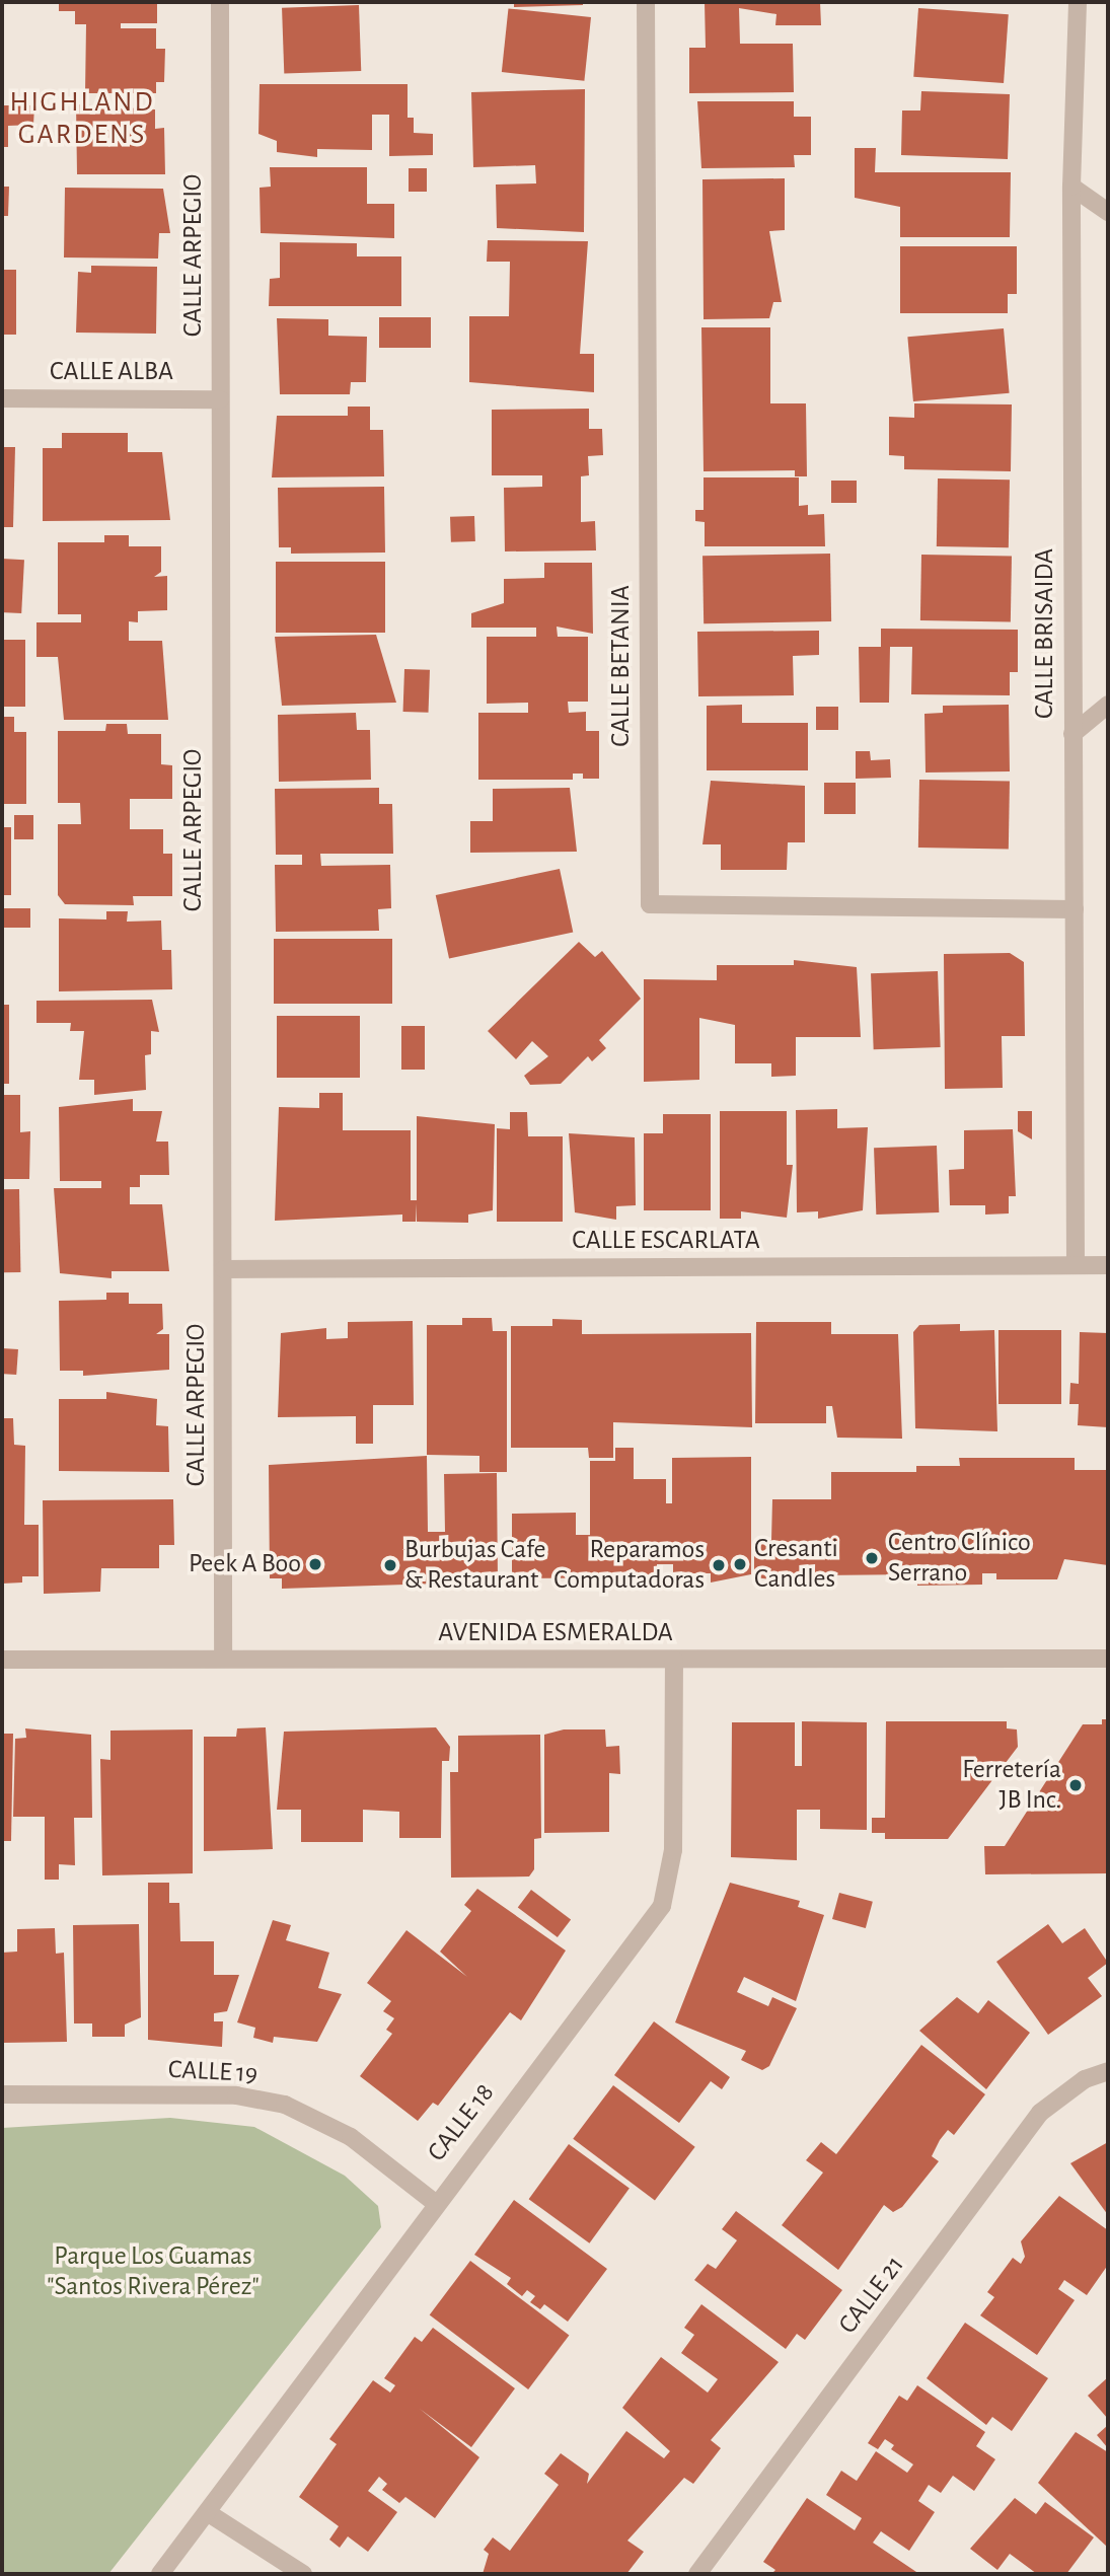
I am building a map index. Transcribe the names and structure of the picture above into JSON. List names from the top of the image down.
{
  "streets": {
    "street": [
      "CALLE ARPEGIO",
      "CALLE ALBA",
      "CALLE BRISAIDA",
      "CALLE BETANIA",
      "CALLE ESCARLATA",
      "AVENIDA ESMERALDA",
      "CALLE 19",
      "CALLE 18",
      "CALLE 21"
    ]
  },
  "crossings": [
    ["CALLE ARPEGIO", "CALLE ALBA"],
    ["CALLE ARPEGIO", "CALLE ESCARLATA"],
    ["CALLE ARPEGIO", "AVENIDA ESMERALDA"],
    ["CALLE BRISAIDA", "CALLE BETANIA"],
    ["CALLE BRISAIDA", "CALLE ESCARLATA"],
    ["AVENIDA ESMERALDA", "CALLE 18"],
    ["CALLE 19", "CALLE 18"]
  ],
  "districts": ["HIGHLAND GARDENS"],
  "parks": ["Parque Los Guamas \"Santos Rivera Pérez\""],
  "places": [
    "Centro Clínico Serrano",
    "Peek A Boo",
    "Cresanti Candles",
    "Burbujas Cafe & Restaurant",
    "Reparamos Computadoras",
    "Ferretería JB Inc."
  ]
}
